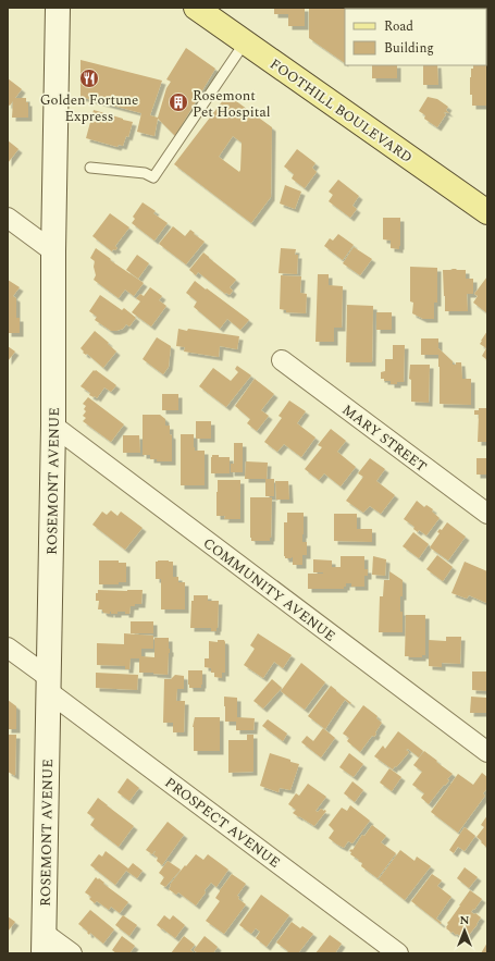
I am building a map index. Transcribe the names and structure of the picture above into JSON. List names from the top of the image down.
{
  "streets": {
    "main road": ["FOOTHILL BOULEVARD"],
    "street": [
      "MARY STREET",
      "ROSEMONT AVENUE",
      "COMMUNITY AVENUE",
      "PROSPECT AVENUE"
    ]
  },
  "crossings": [
    ["ROSEMONT AVENUE", "COMMUNITY AVENUE"],
    ["ROSEMONT AVENUE", "PROSPECT AVENUE"]
  ],
  "places": {
    "restaurant": ["Golden Fortune Express"],
    "building": ["Rosemont Pet Hospital"]
  },
  "legend": ["Road", "Building"],
  "north": "top"
}
